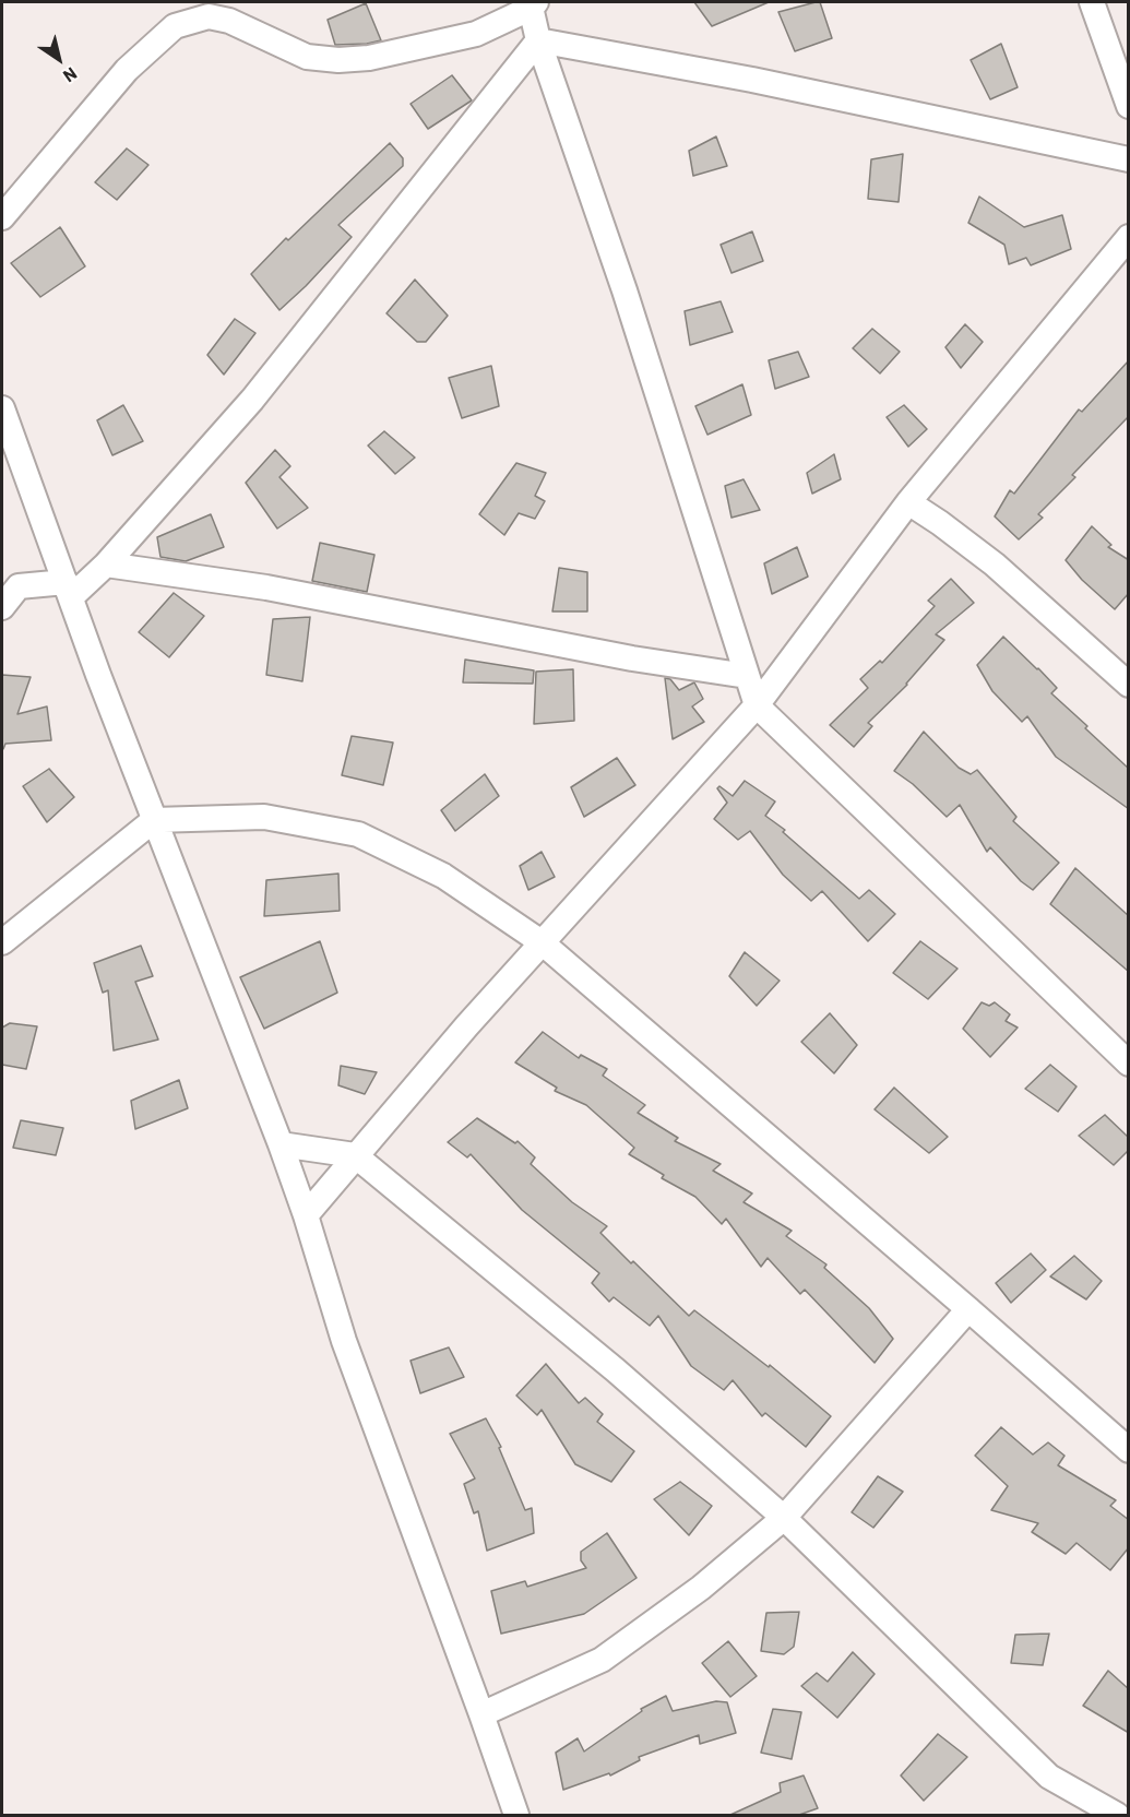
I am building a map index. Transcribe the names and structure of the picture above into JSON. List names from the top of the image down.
{
  "north": "bottom right"
}
